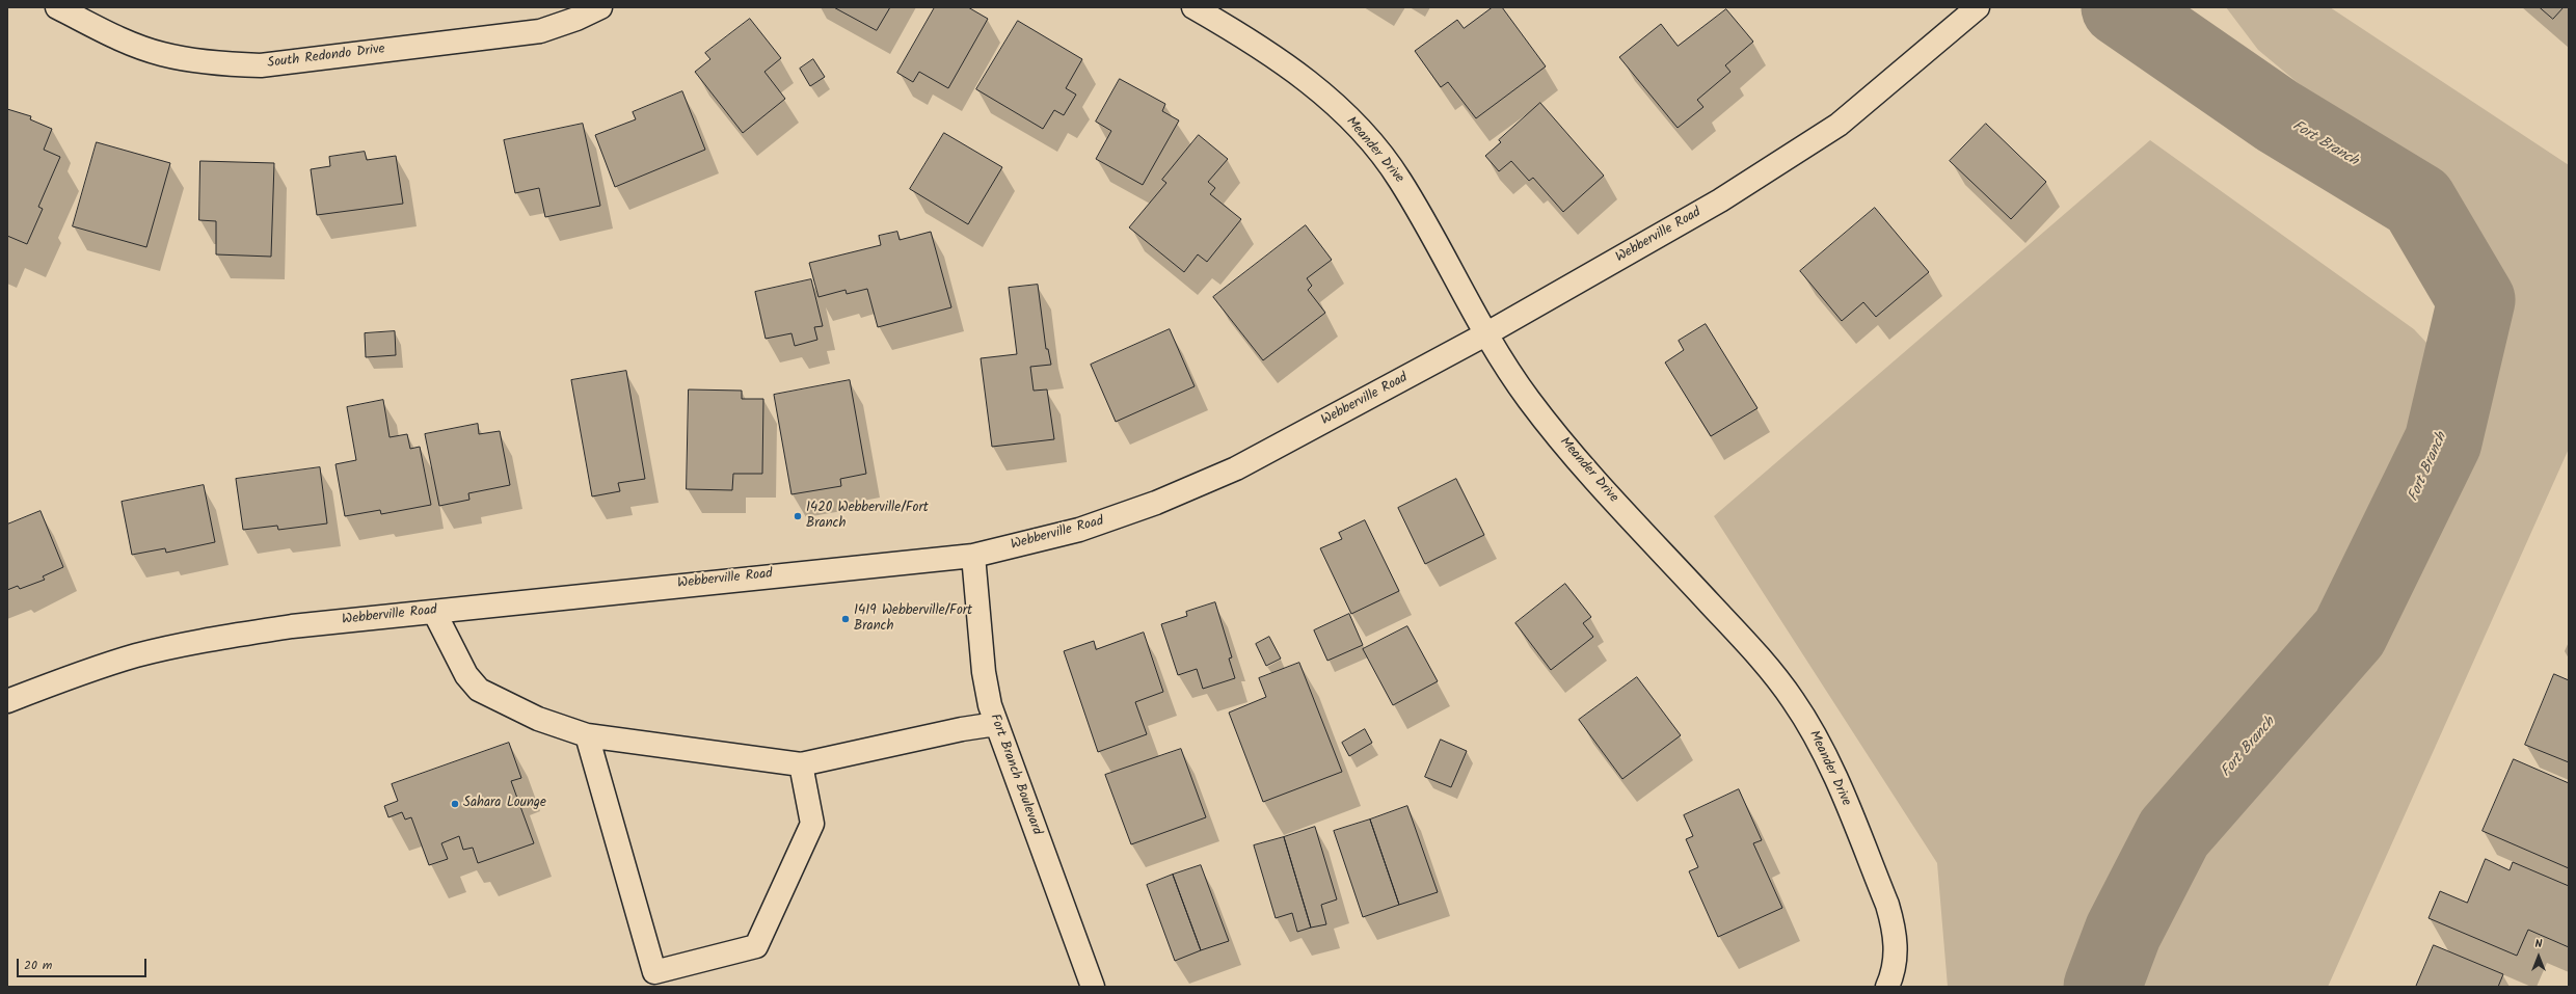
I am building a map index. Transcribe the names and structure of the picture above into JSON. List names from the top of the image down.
{
  "streets": {
    "street": [
      "South Redondo Drive",
      "Meander Drive",
      "Webberville Road",
      "Fort Branch Boulevard"
    ]
  },
  "crossings": [
    ["Meander Drive", "Webberville Road"],
    ["Webberville Road", "Fort Branch Boulevard"]
  ],
  "water": ["Fort Branch"],
  "places": ["1420 Webberville/Fort Branch", "1419 Webberville/Fort Branch", "Sahara Lounge"],
  "scale_bar": "20 m",
  "north": "top"
}
